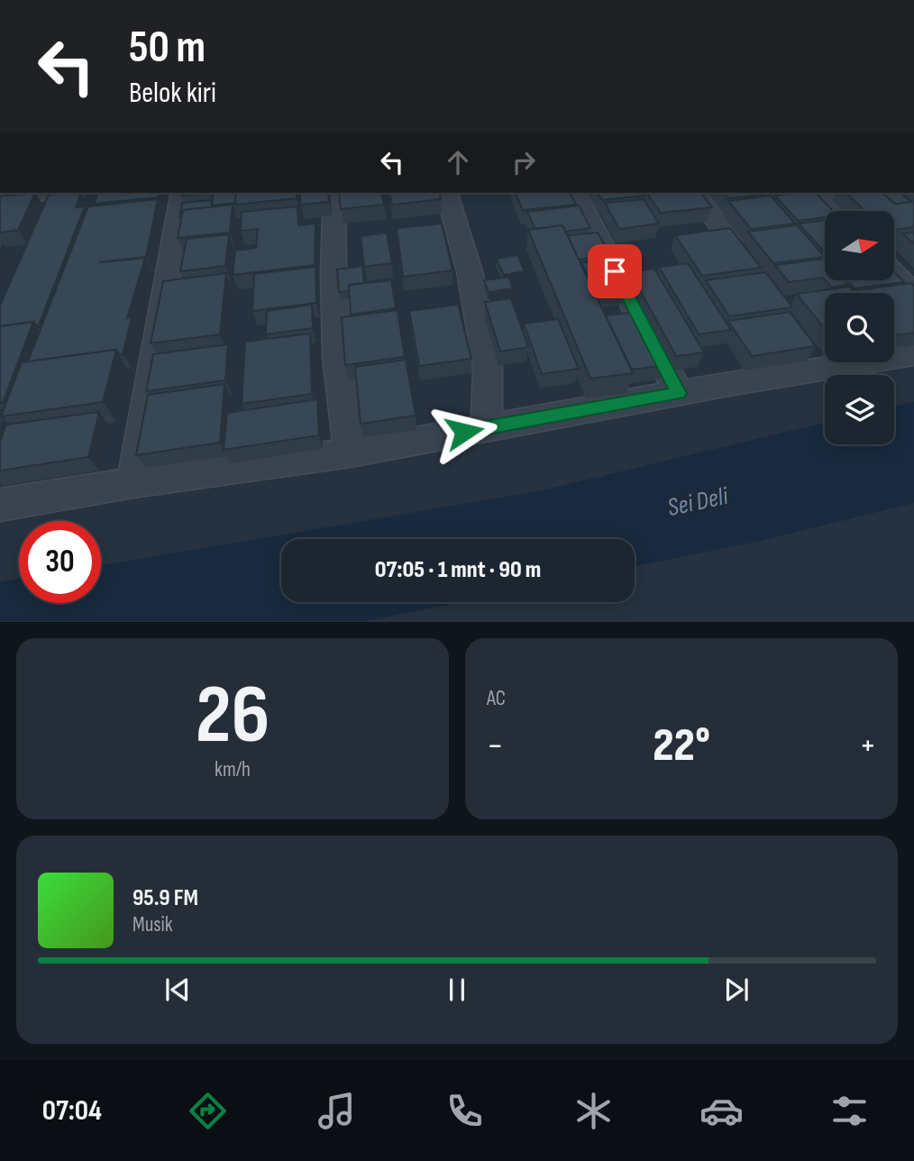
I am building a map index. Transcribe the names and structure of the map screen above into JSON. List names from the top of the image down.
{
  "water": ["Sei Deli"],
  "north": "right",
  "page": {
    "turn": ["50 m", "Belok kiri"],
    "limit": "30",
    "trip": "07:05 · 1 mnt · 90 m",
    "tile": [
      ["26", "km/h"],
      "AC"
    ],
    "heat": ["−", "22°", "+"],
    "song": ["95.9 FM", "Musik"],
    "tabs": "07:04"
  }
}
